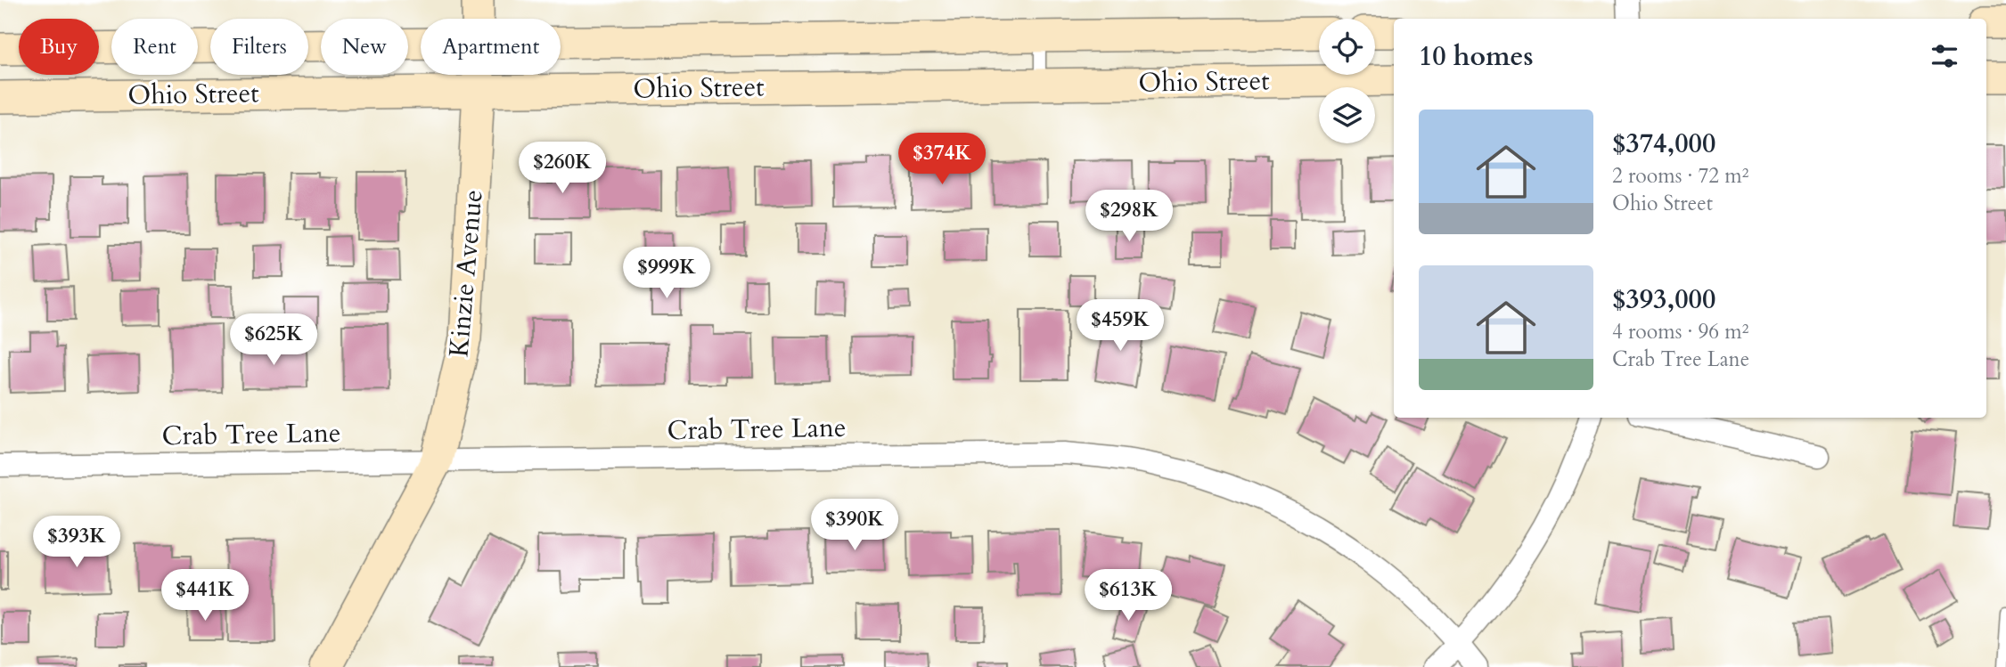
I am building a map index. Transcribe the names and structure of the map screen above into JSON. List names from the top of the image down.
{
  "streets": {
    "street": ["Ohio Street", "Kinzie Avenue", "Crab Tree Lane"]
  },
  "crossings": [
    ["Ohio Street", "Kinzie Avenue"],
    ["Kinzie Avenue", "Crab Tree Lane"]
  ],
  "page": {
    "chip": [
      "Buy",
      "Rent",
      "Filters",
      "New",
      "Apartment"
    ],
    "heading": "10 homes",
    "list": [
      {
        "name": "$374,000",
        "note": "2 rooms · 72 m² · Ohio Street"
      },
      {
        "name": "$393,000",
        "note": "4 rooms · 96 m² · Crab Tree Lane"
      }
    ],
    "price": [
      "$374K",
      "$260K",
      "$298K",
      "$999K",
      "$459K",
      "$625K",
      "$390K",
      "$393K",
      "$441K",
      "$613K"
    ]
  }
}
